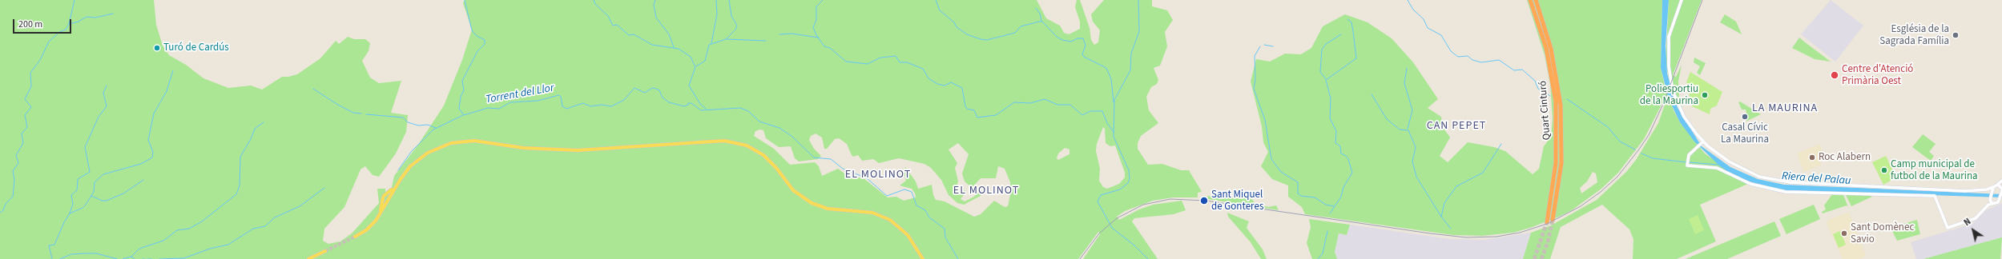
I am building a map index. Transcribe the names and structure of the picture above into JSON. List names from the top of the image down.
{
  "streets": {
    "highway": ["Quart Cinturó"]
  },
  "districts": [
    "LA MAURINA",
    "CAN PEPET",
    "EL MOLINOT",
    "EL MOLINOT"
  ],
  "water": ["Torrent del Llor", "Riera del Palau"],
  "places": [
    "Església de la Sagrada Família",
    "Turó de Cardús",
    "Centre d'Atenció Primària Oest",
    "Poliesportiu de la Maurina",
    "Casal Cívic La Maurina",
    "Roc Alabern",
    "Camp municipal de futbol de la Maurina",
    "Sant Miquel de Gonteres",
    "Sant Domènec Savio"
  ],
  "scale_bar": "200 m",
  "north": "top left"
}
